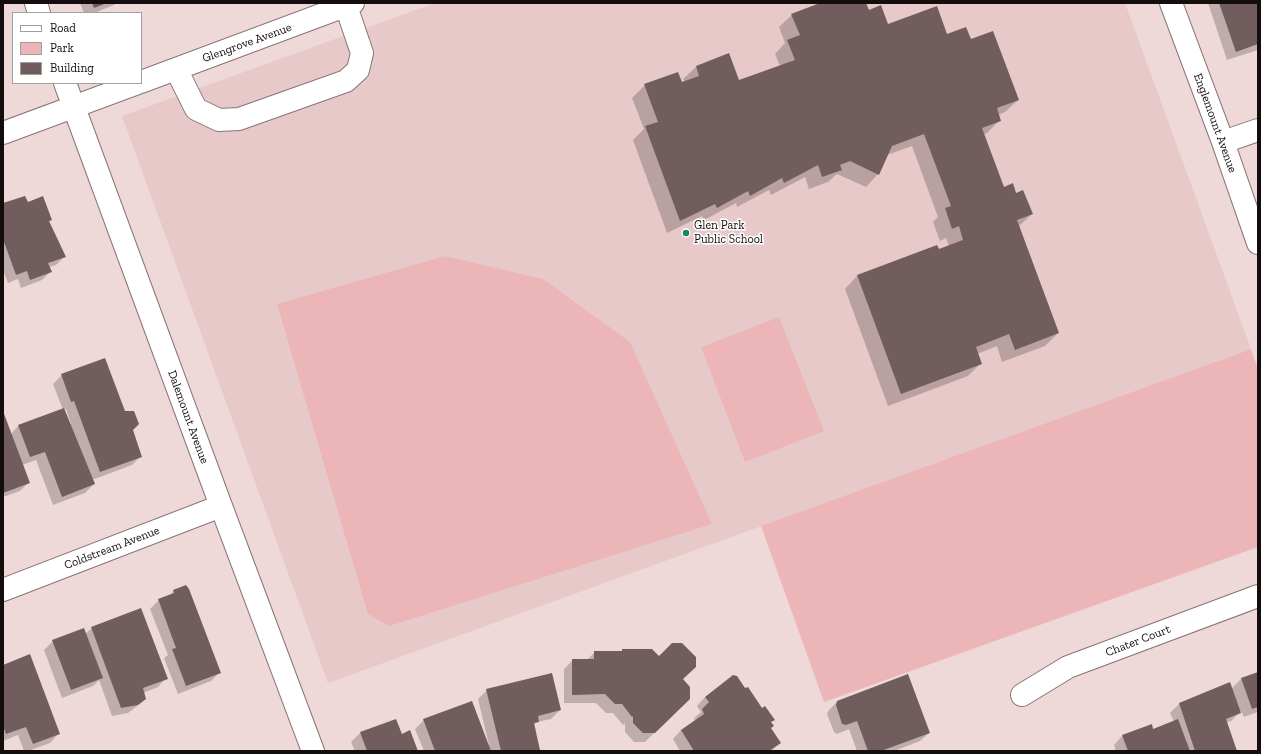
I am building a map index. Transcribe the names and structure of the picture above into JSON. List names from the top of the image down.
{
  "streets": {
    "street": [
      "Glengrove Avenue",
      "Englemount Avenue",
      "Dalemount Avenue",
      "Coldstream Avenue",
      "Chater Court"
    ]
  },
  "crossings": [
    ["Dalemount Avenue", "Coldstream Avenue"]
  ],
  "places": ["Glen Park Public School"],
  "legend": ["Road", "Park", "Building"]
}
